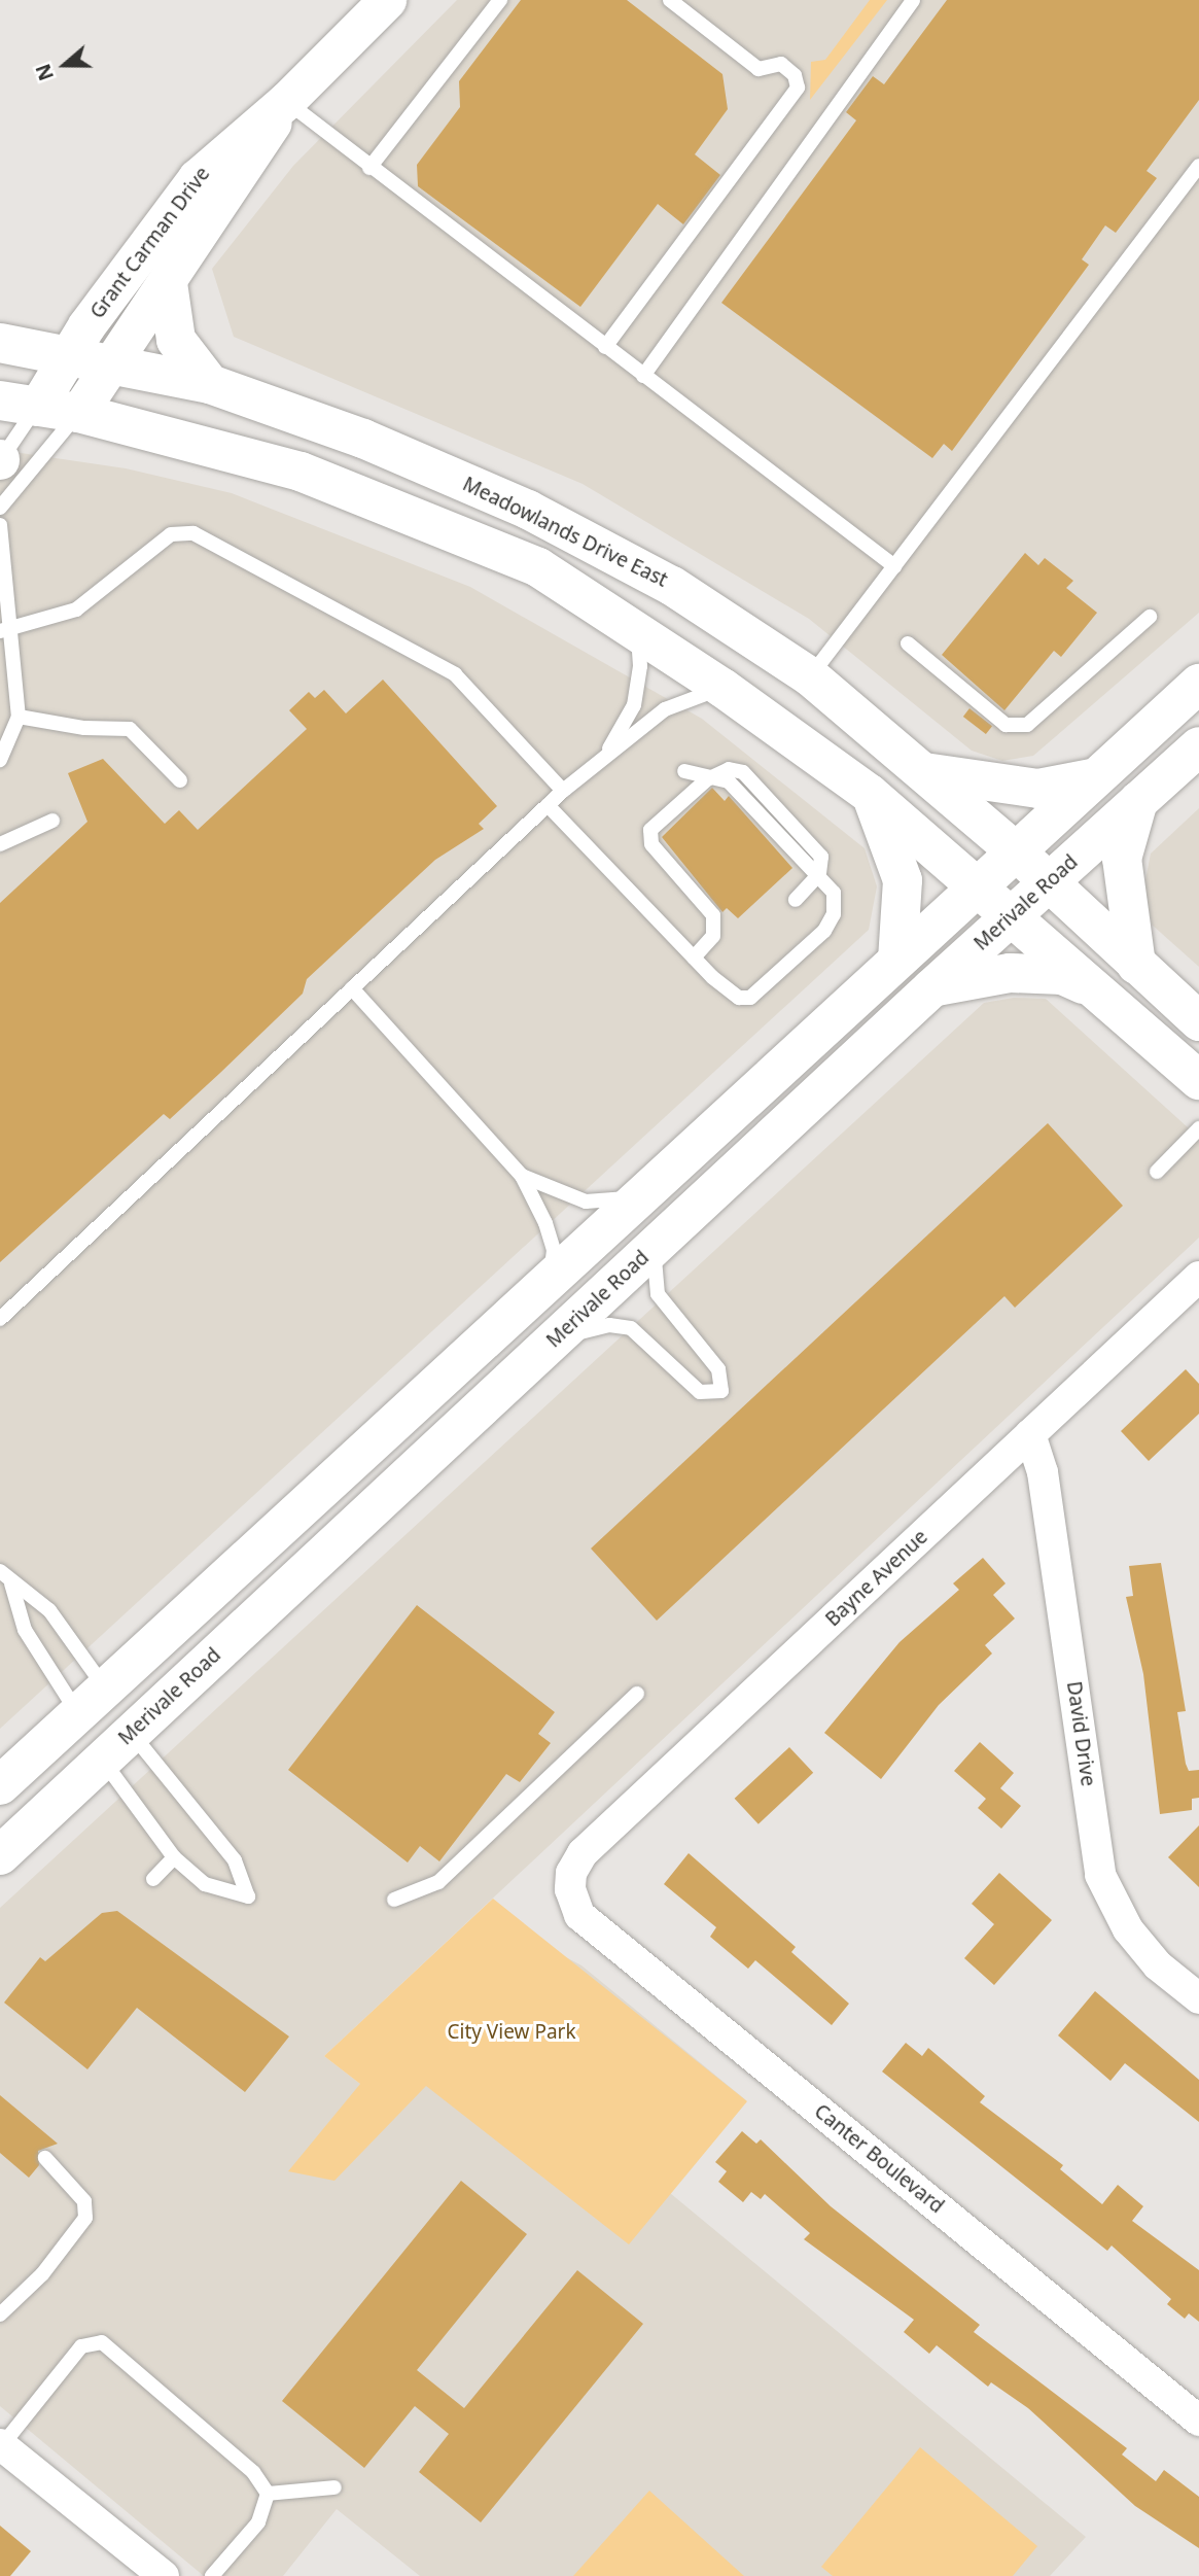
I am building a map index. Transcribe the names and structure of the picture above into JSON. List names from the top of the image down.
{
  "streets": {
    "main road": ["Meadowlands Drive East", "Merivale Road"],
    "street": [
      "Grant Carman Drive",
      "Bayne Avenue",
      "David Drive",
      "Canter Boulevard"
    ]
  },
  "crossings": [
    ["Grant Carman Drive", "Meadowlands Drive East"],
    ["Meadowlands Drive East", "Merivale Road"],
    ["Bayne Avenue", "David Drive"],
    ["Bayne Avenue", "Canter Boulevard"]
  ],
  "parks": ["City View Park"],
  "north": "left"
}
